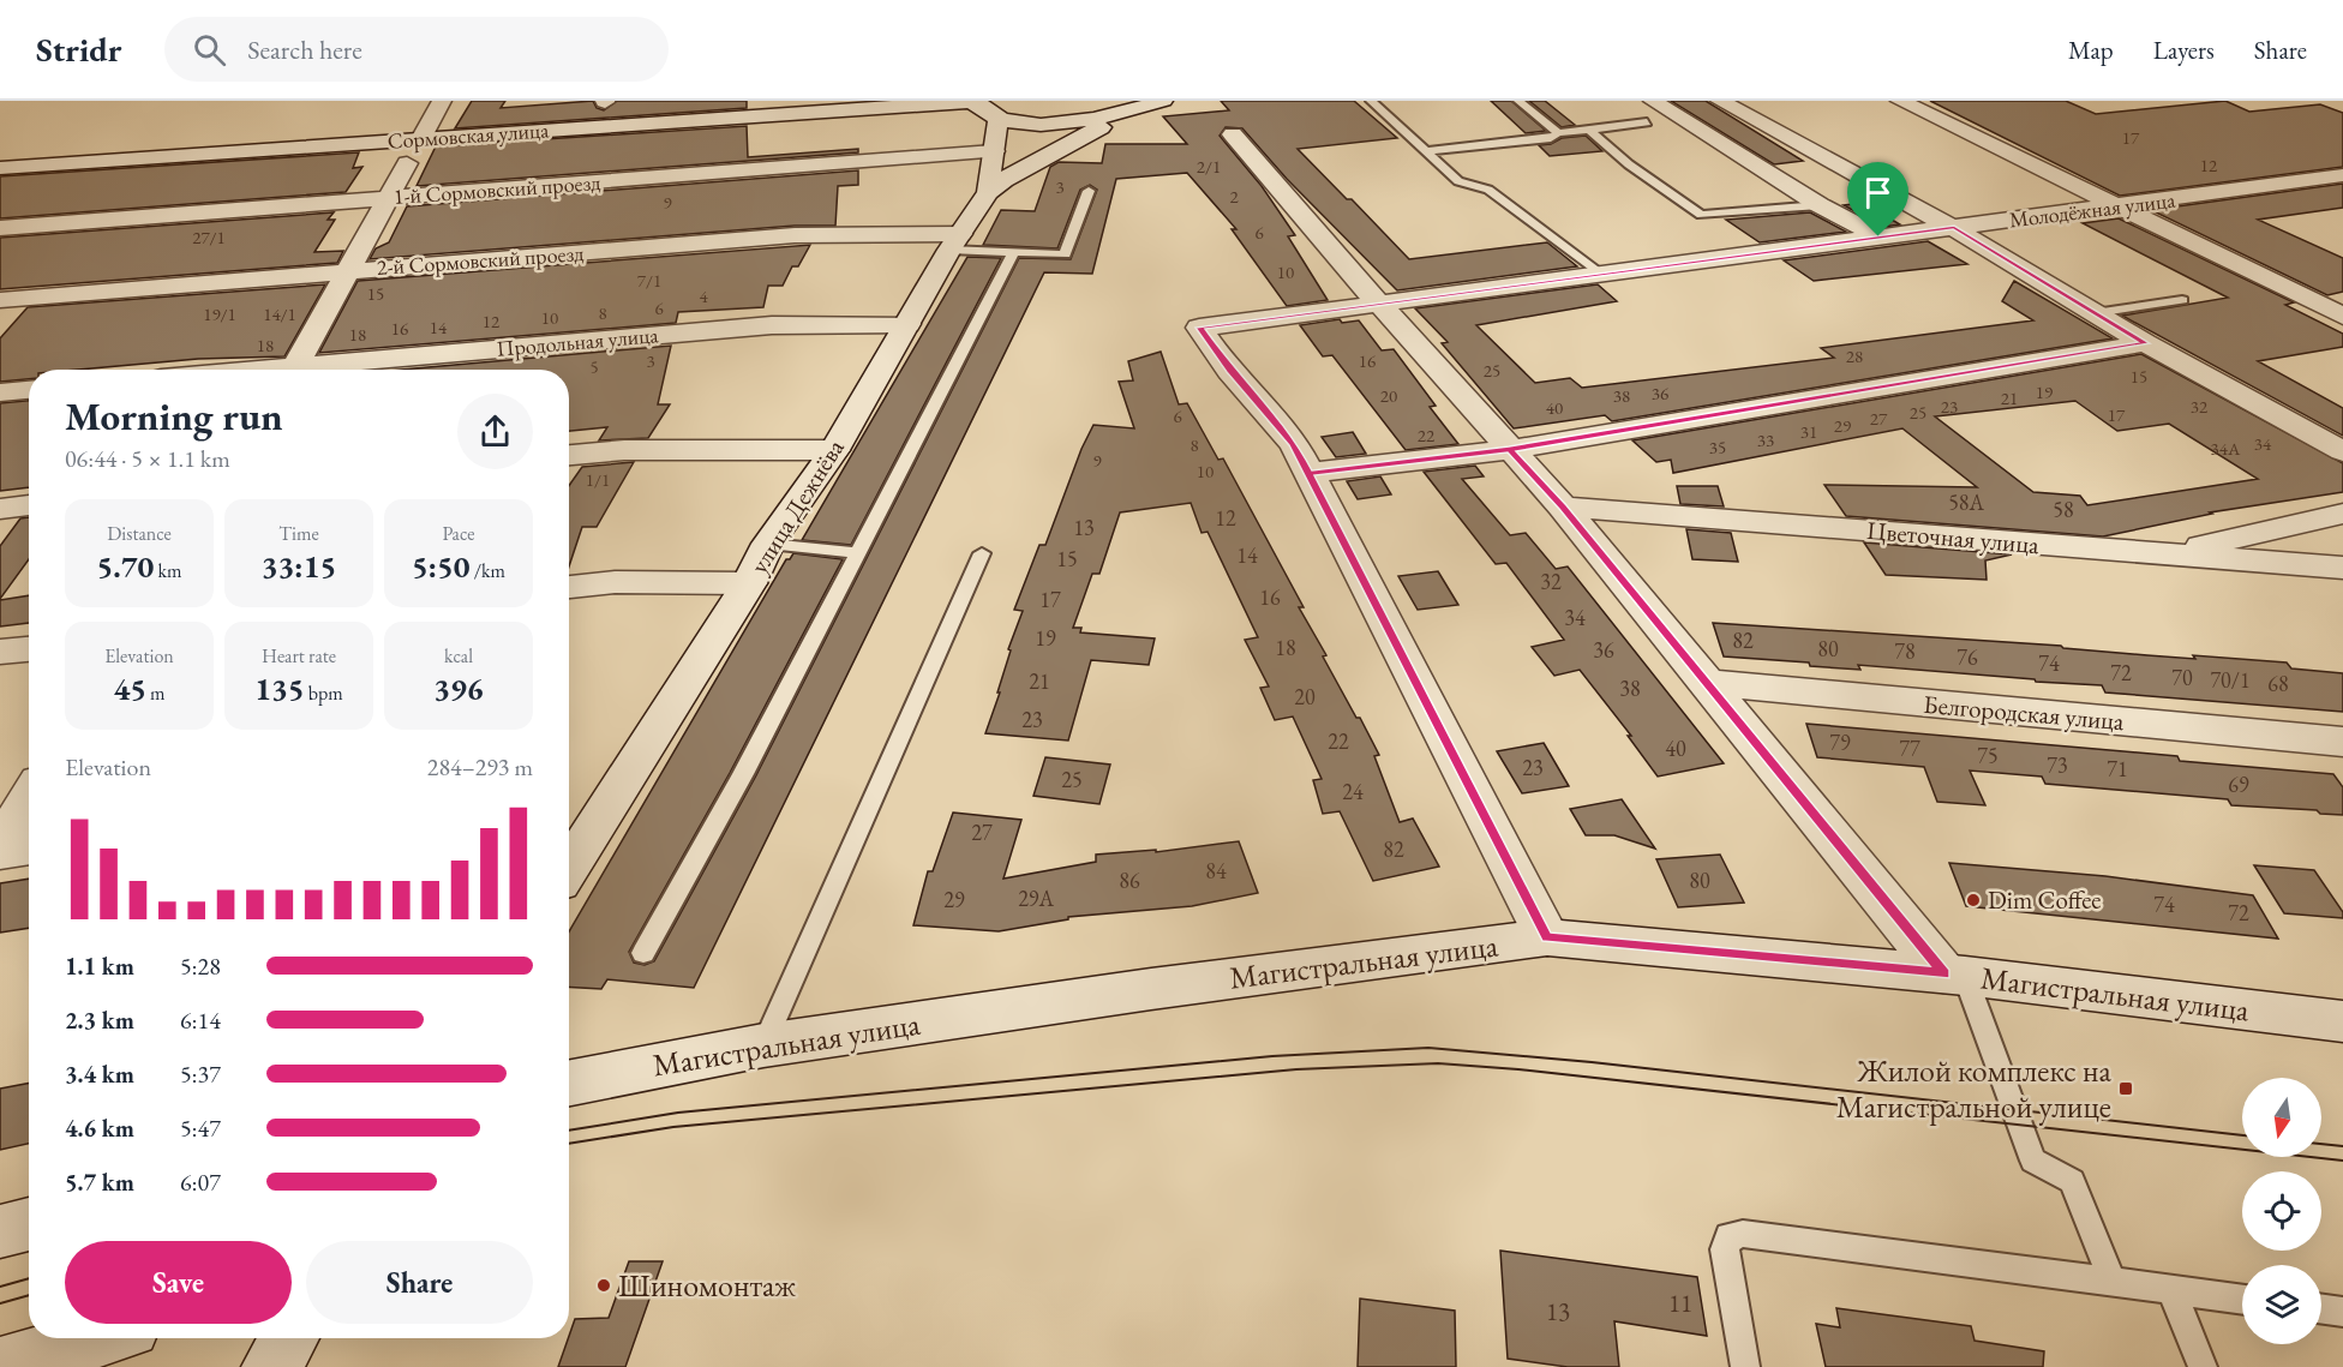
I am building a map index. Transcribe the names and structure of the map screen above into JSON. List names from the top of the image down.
{
  "streets": {
    "street": [
      "Сормовская улица",
      "1-й Сормовский проезд",
      "Молодёжная улица",
      "2-й Сормовский проезд",
      "Продольная улица",
      "улица Дежнёва",
      "Цветочная улица",
      "Белгородская улица",
      "Магистральная улица"
    ]
  },
  "crossings": [
    ["1-й Сормовский проезд", "улица Дежнёва"],
    ["2-й Сормовский проезд", "улица Дежнёва"],
    ["Продольная улица", "улица Дежнёва"]
  ],
  "places": {
    "other": ["Dim Coffee", "Шиномонтаж"],
    "transit": ["Жилой комплекс на Магистральной улице"]
  },
  "house_numbers": [
    "17",
    "12",
    "2/1",
    "3",
    "2",
    "9",
    "6",
    "27/1",
    "10",
    "7/1",
    "15",
    "4",
    "6",
    "8",
    "19/1",
    "14/1",
    "10",
    "12",
    "14",
    "16",
    "18",
    "18",
    "28",
    "3",
    "16",
    "5",
    "25",
    "15",
    "19",
    "36",
    "20",
    "38",
    "21",
    "23",
    "32",
    "40",
    "25",
    "17",
    "6",
    "27",
    "29",
    "31",
    "22",
    "33",
    "34",
    "8",
    "35",
    "34А",
    "9",
    "10",
    "1/1",
    "58А",
    "58",
    "12",
    "13",
    "14",
    "15",
    "32",
    "16",
    "17",
    "34",
    "19",
    "82",
    "18",
    "80",
    "36",
    "78",
    "76",
    "74",
    "72",
    "70",
    "70/1",
    "21",
    "68",
    "38",
    "20",
    "23",
    "22",
    "79",
    "40",
    "77",
    "75",
    "73",
    "23",
    "71",
    "25",
    "69",
    "24",
    "27",
    "82",
    "84",
    "86",
    "80",
    "29А",
    "29",
    "74",
    "72",
    "11",
    "13"
  ],
  "north": "bottom",
  "page": {
    "header": "Stridr",
    "search": "Search here",
    "nav": ["Map", "Layers", "Share"],
    "heading": ["Morning run", "06:44 · 5 × 1.1 km"],
    "stats": [
      ["Distance", "5.70 km"],
      ["Time", "33:15"],
      ["Pace", "5:50 /km"],
      ["Elevation", "45 m"],
      ["Heart rate", "135 bpm"],
      ["kcal", "396"]
    ],
    "chart": ["Elevation", "284–293 m"],
    "list": [
      {
        "name": "1.1 km",
        "note": "5:28"
      },
      {
        "name": "2.3 km",
        "note": "6:14"
      },
      {
        "name": "3.4 km",
        "note": "5:37"
      },
      {
        "name": "4.6 km",
        "note": "5:47"
      },
      {
        "name": "5.7 km",
        "note": "6:07"
      }
    ],
    "buttons": ["Save", "Share"]
  }
}
